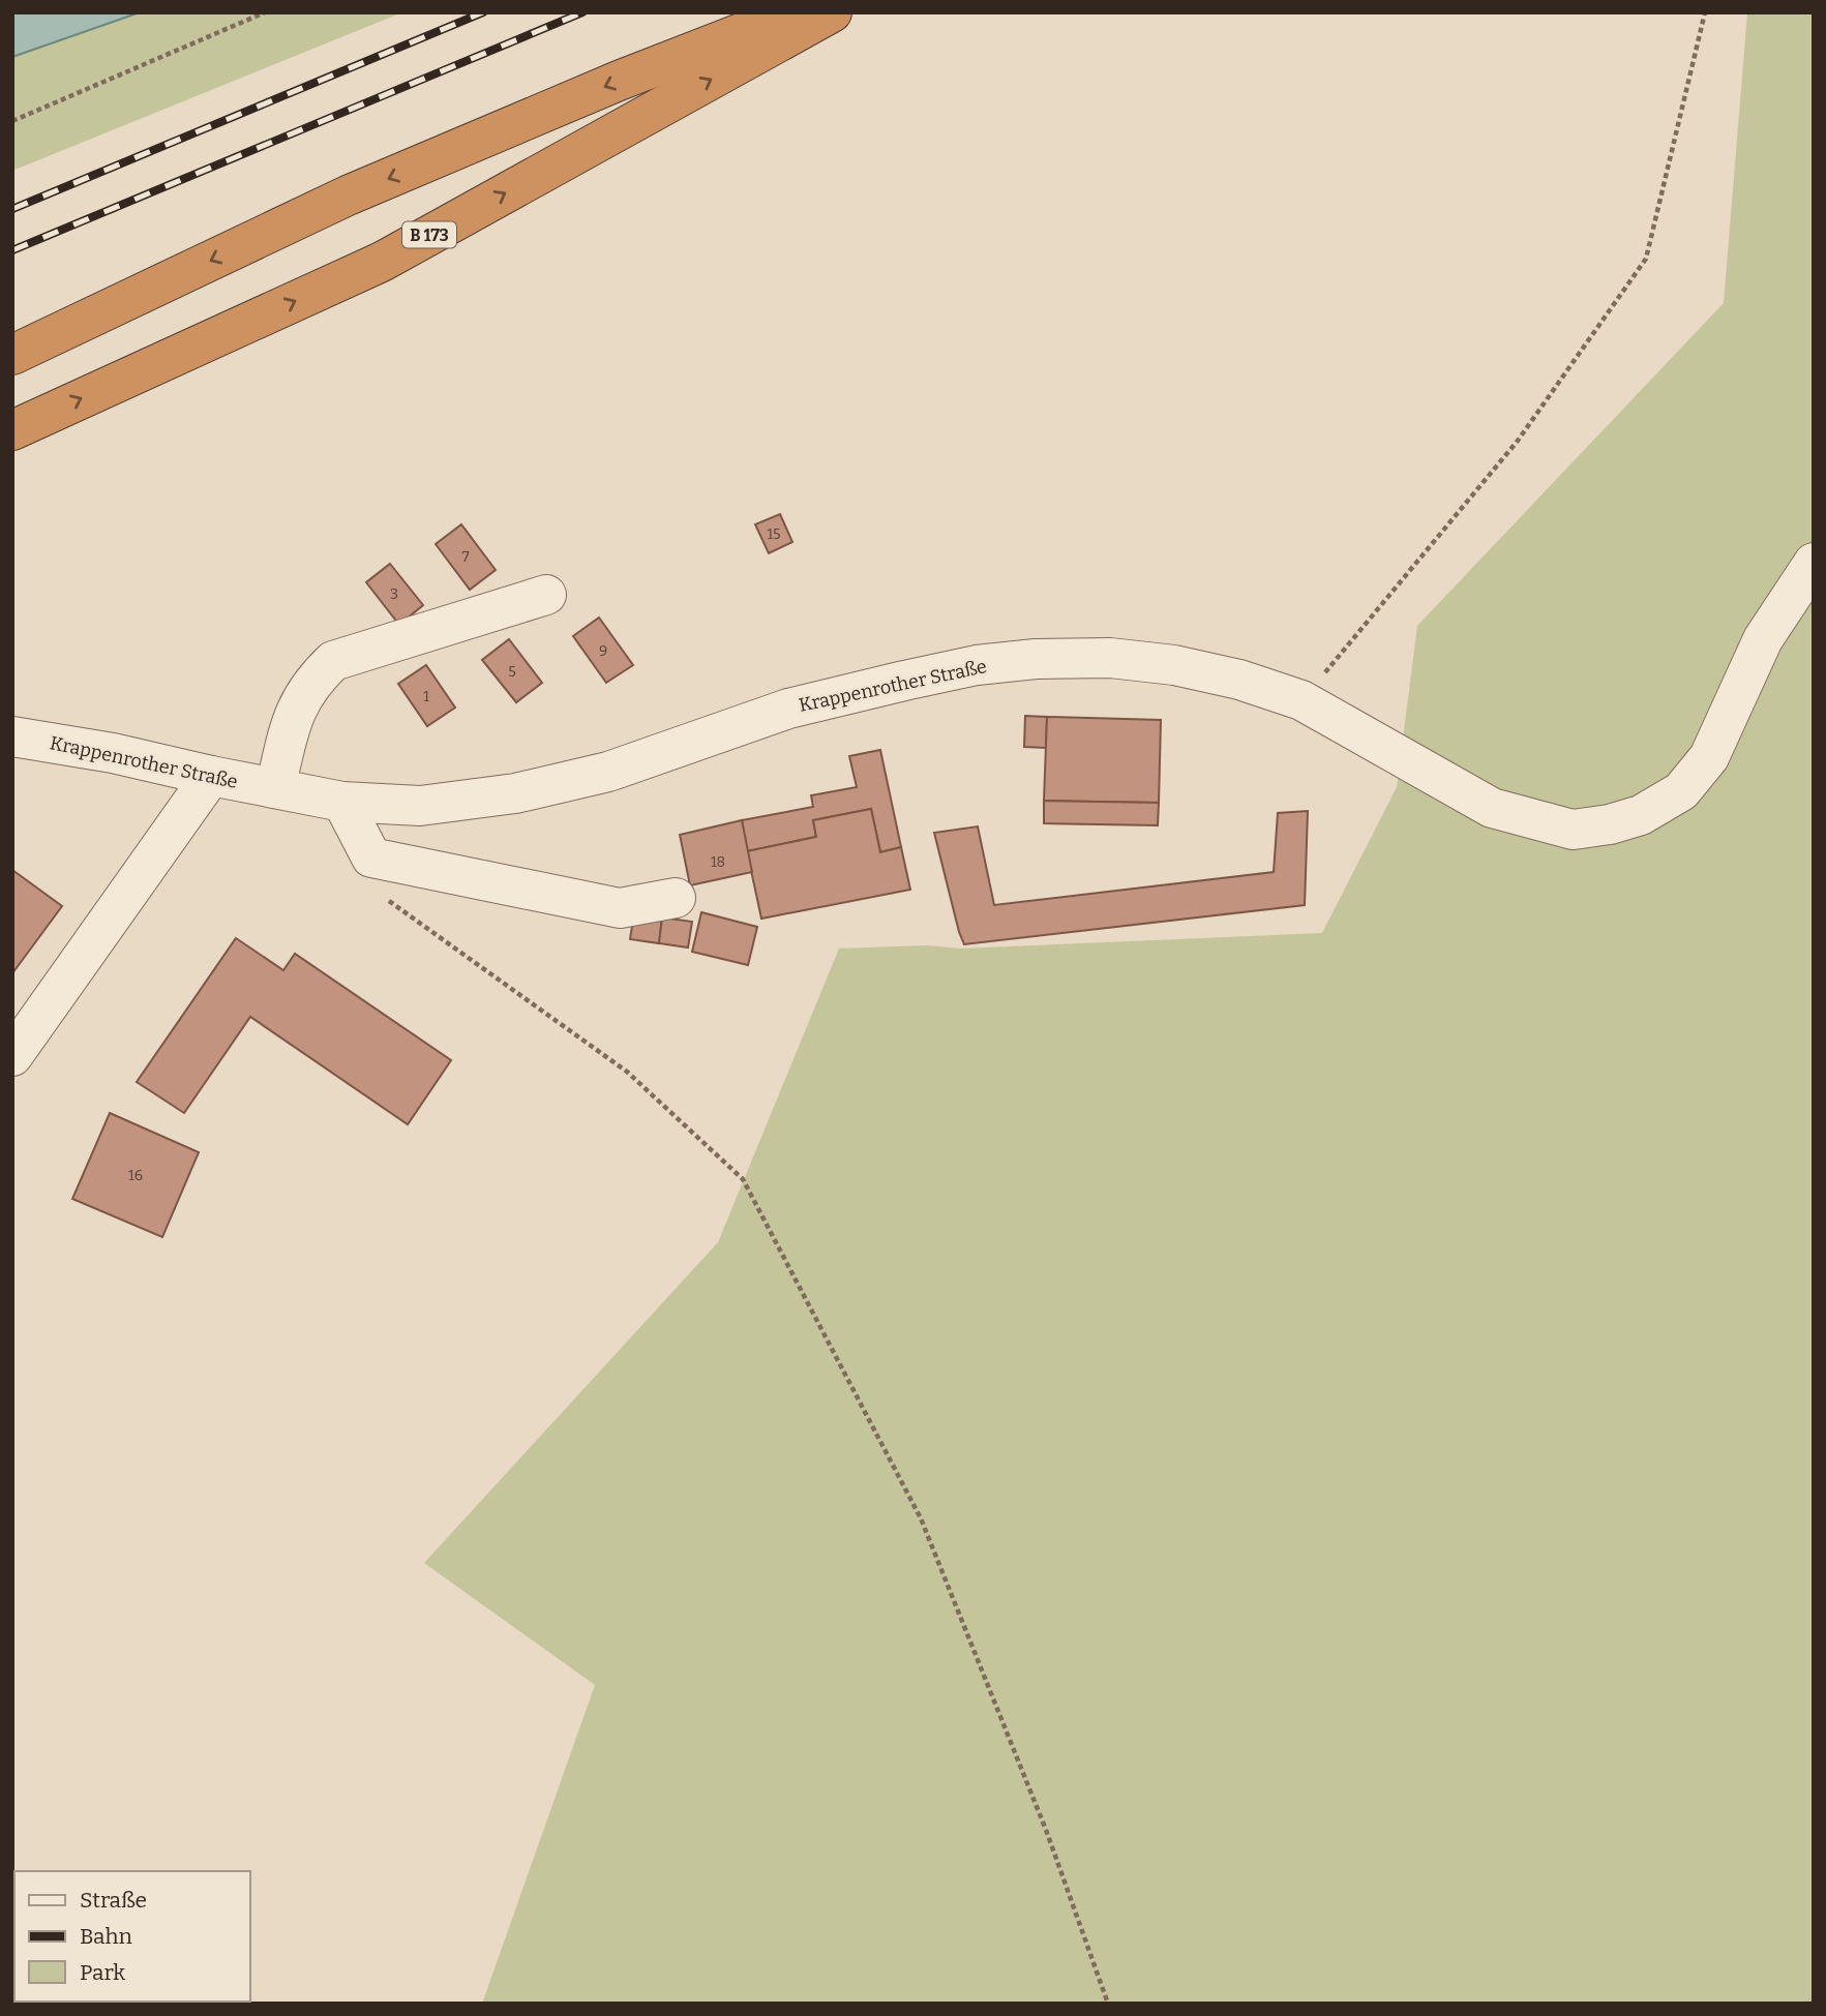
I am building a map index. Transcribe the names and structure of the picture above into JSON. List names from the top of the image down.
{
  "streets": {
    "highway": ["B 173"],
    "street": ["Krappenrother Straße"]
  },
  "house_numbers": [
    "15",
    "7",
    "3",
    "9",
    "5",
    "1",
    "18",
    "16"
  ],
  "legend": ["Straße", "Bahn", "Park"]
}
